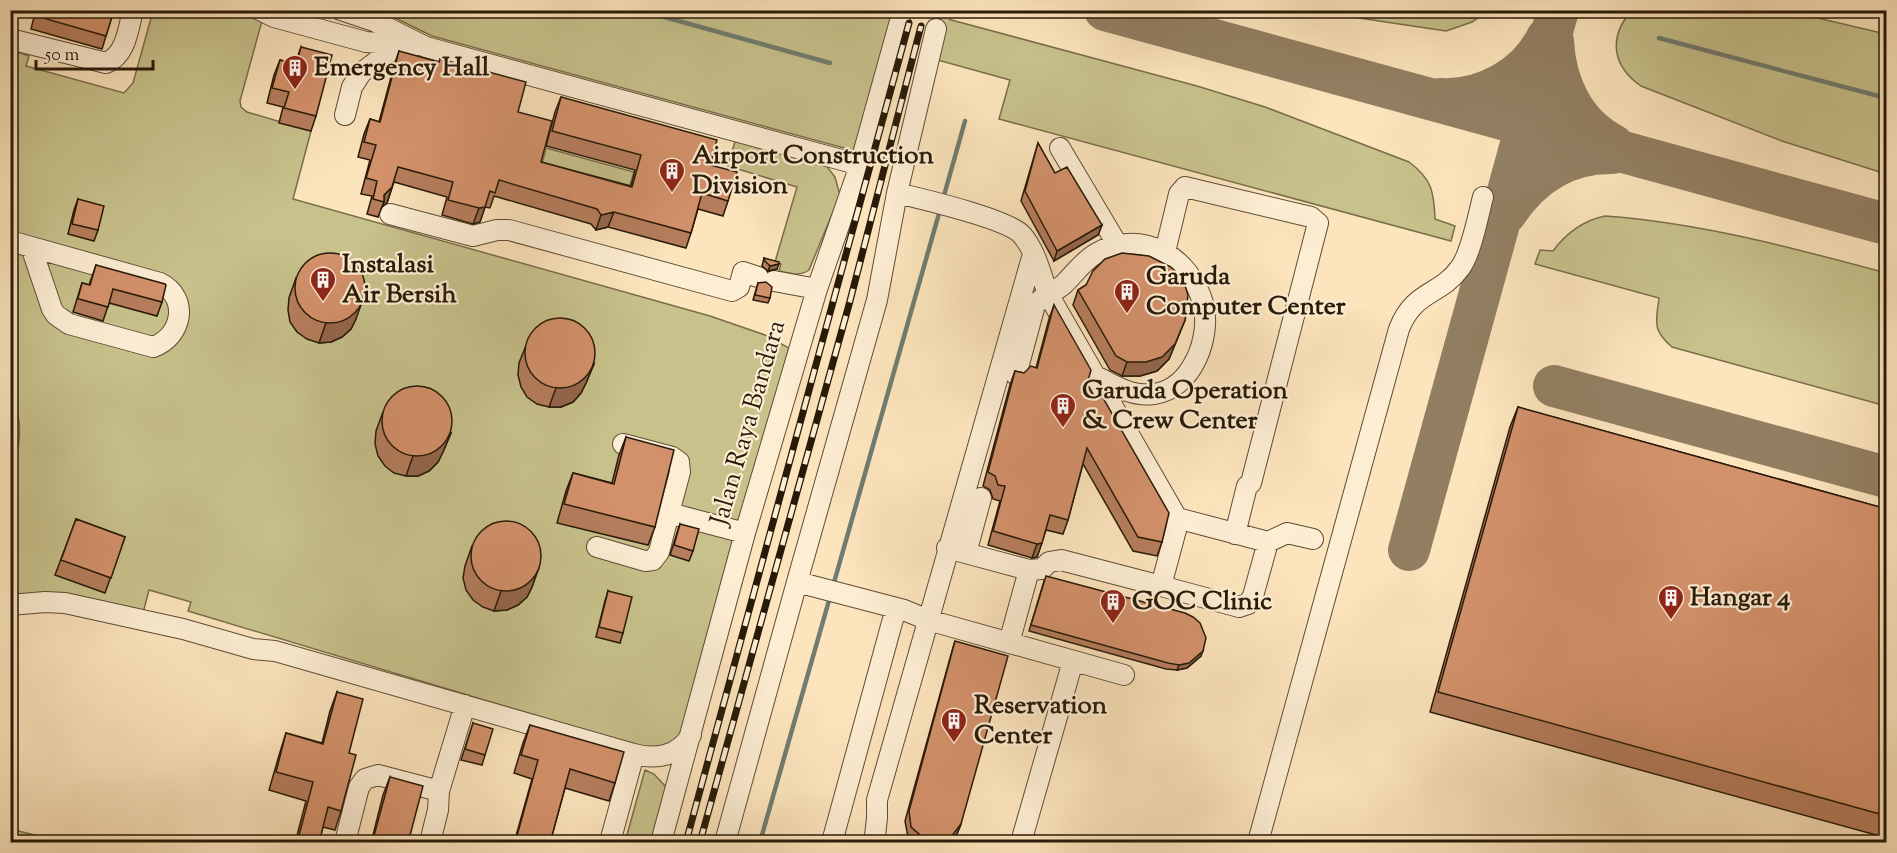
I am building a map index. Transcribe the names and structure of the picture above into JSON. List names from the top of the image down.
{
  "streets": {
    "street": ["Jalan Raya Bandara"]
  },
  "places": {
    "building": [
      "Emergency Hall",
      "Airport Construction Division",
      "Instalasi Air Bersih",
      "Garuda Computer Center",
      "Garuda Operation & Crew Center",
      "Hangar 4",
      "GOC Clinic",
      "Reservation Center"
    ]
  },
  "scale_bar": "50 m"
}
